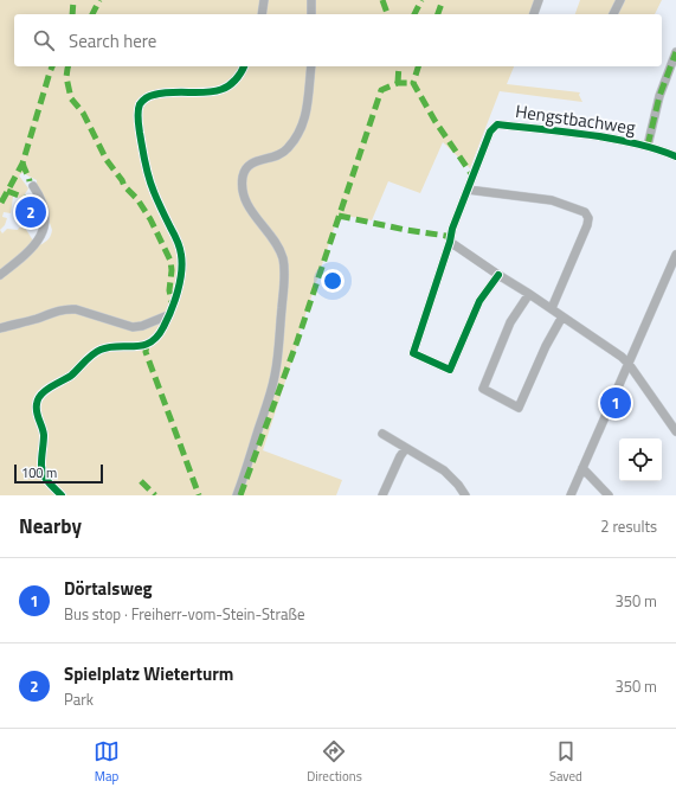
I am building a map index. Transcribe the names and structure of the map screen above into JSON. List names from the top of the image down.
{
  "streets": {
    "street": ["Hengstbachweg"]
  },
  "scale_bar": "100 m",
  "page": {
    "search": "Search here",
    "pins": ["2", "1"],
    "scale": "100 m",
    "heading": ["Nearby", "2 results"],
    "list": [
      {
        "mark": "1",
        "name": "Dörtalsweg",
        "note": "Bus stop · Freiherr-vom-Stein-Straße",
        "value": "350 m"
      },
      {
        "mark": "2",
        "name": "Spielplatz Wieterturm",
        "note": "Park",
        "value": "350 m"
      }
    ],
    "nav": ["Map", "Directions", "Saved"]
  }
}
